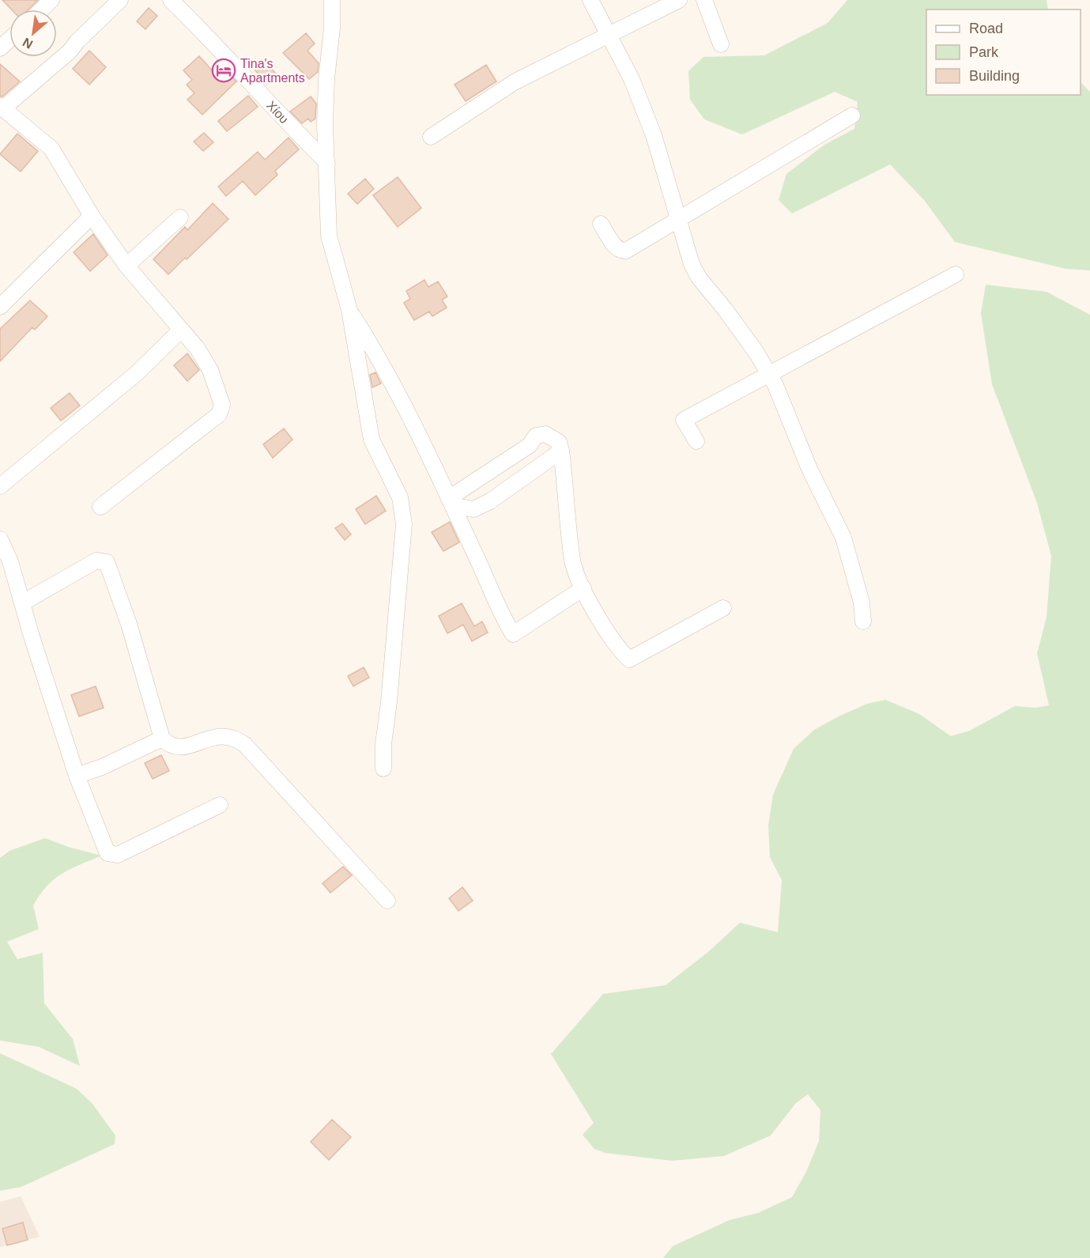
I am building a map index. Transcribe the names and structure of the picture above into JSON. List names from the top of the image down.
{
  "streets": {
    "street": ["Χίου"]
  },
  "places": {
    "hotel": ["Tina's Apartments"]
  },
  "legend": ["Road", "Park", "Building"],
  "north": "bottom left"
}
